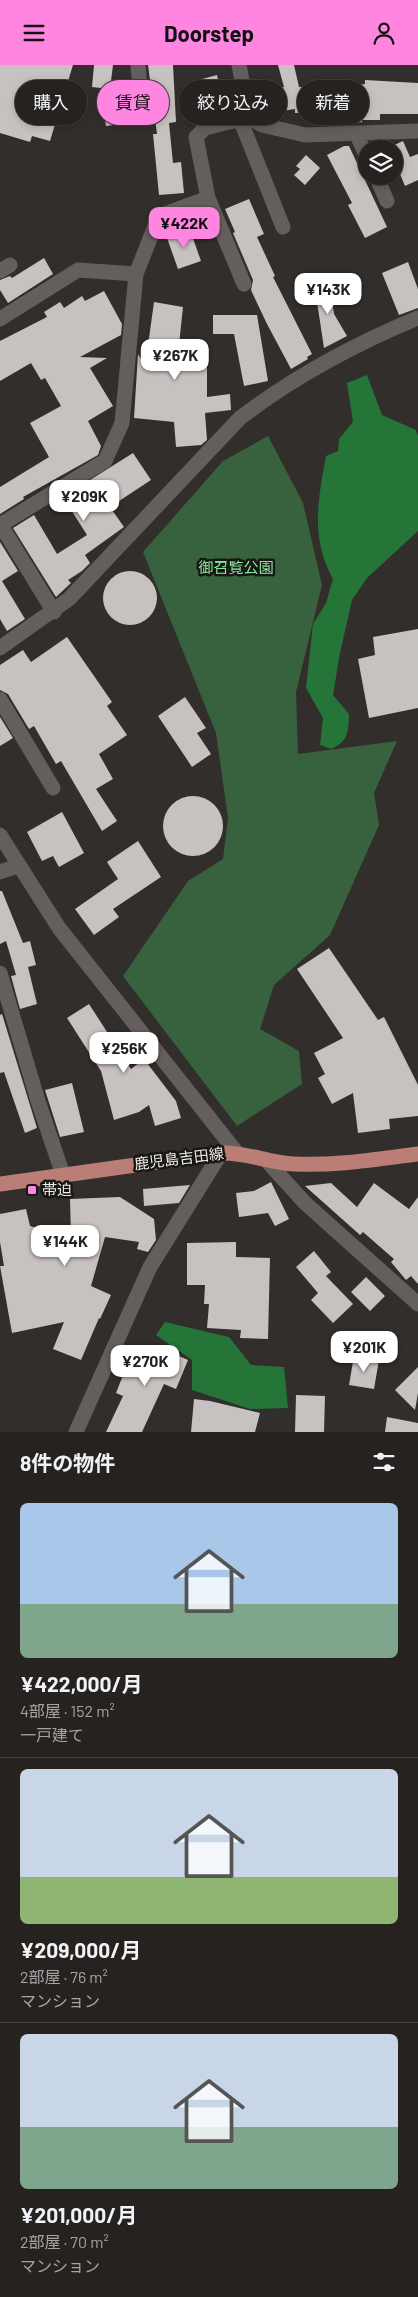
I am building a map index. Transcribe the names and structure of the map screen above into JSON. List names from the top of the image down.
{
  "streets": {
    "main road": ["鹿児島吉田線"]
  },
  "parks": ["御召覧公園"],
  "places": {
    "transit": ["帯迫"]
  },
  "page": {
    "header": "Doorstep",
    "chip": [
      "購入",
      "賃貸",
      "絞り込み",
      "新着"
    ],
    "price": [
      "¥422K",
      "¥143K",
      "¥267K",
      "¥209K",
      "¥256K",
      "¥144K",
      "¥201K",
      "¥270K"
    ],
    "heading": "8件の物件",
    "list": [
      {
        "name": "¥422,000/月",
        "note": "4部屋 · 152 m² · 一戸建て"
      },
      {
        "name": "¥209,000/月",
        "note": "2部屋 · 76 m² · マンション"
      },
      {
        "name": "¥201,000/月",
        "note": "2部屋 · 70 m² · マンション"
      }
    ]
  }
}
